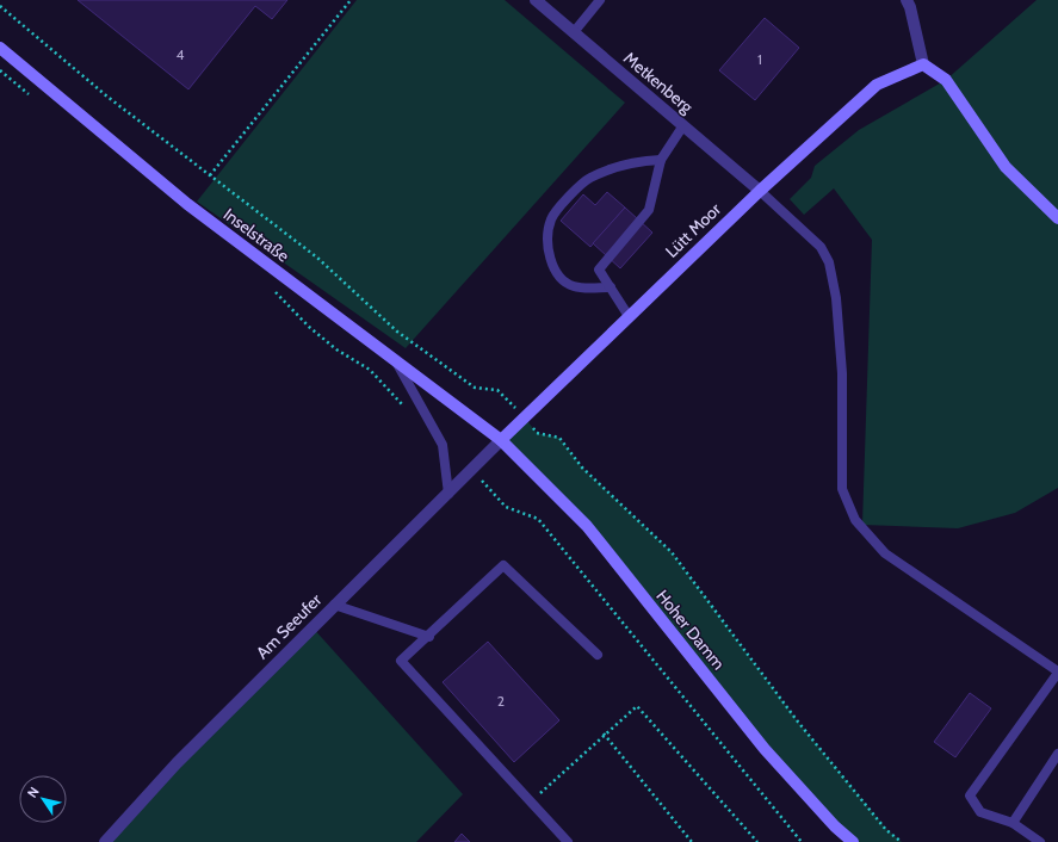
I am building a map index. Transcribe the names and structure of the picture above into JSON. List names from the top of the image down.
{
  "streets": {
    "main road": ["Lütt Moor", "Inselstraße", "Hoher Damm"],
    "street": ["Metkenberg", "Am Seeufer"]
  },
  "crossings": [
    ["Metkenberg", "Lütt Moor"],
    ["Lütt Moor", "Inselstraße"],
    ["Lütt Moor", "Am Seeufer"],
    ["Lütt Moor", "Hoher Damm"],
    ["Inselstraße", "Am Seeufer"],
    ["Inselstraße", "Hoher Damm"],
    ["Am Seeufer", "Hoher Damm"]
  ],
  "house_numbers": ["4", "1", "2"],
  "north": "top left"
}
